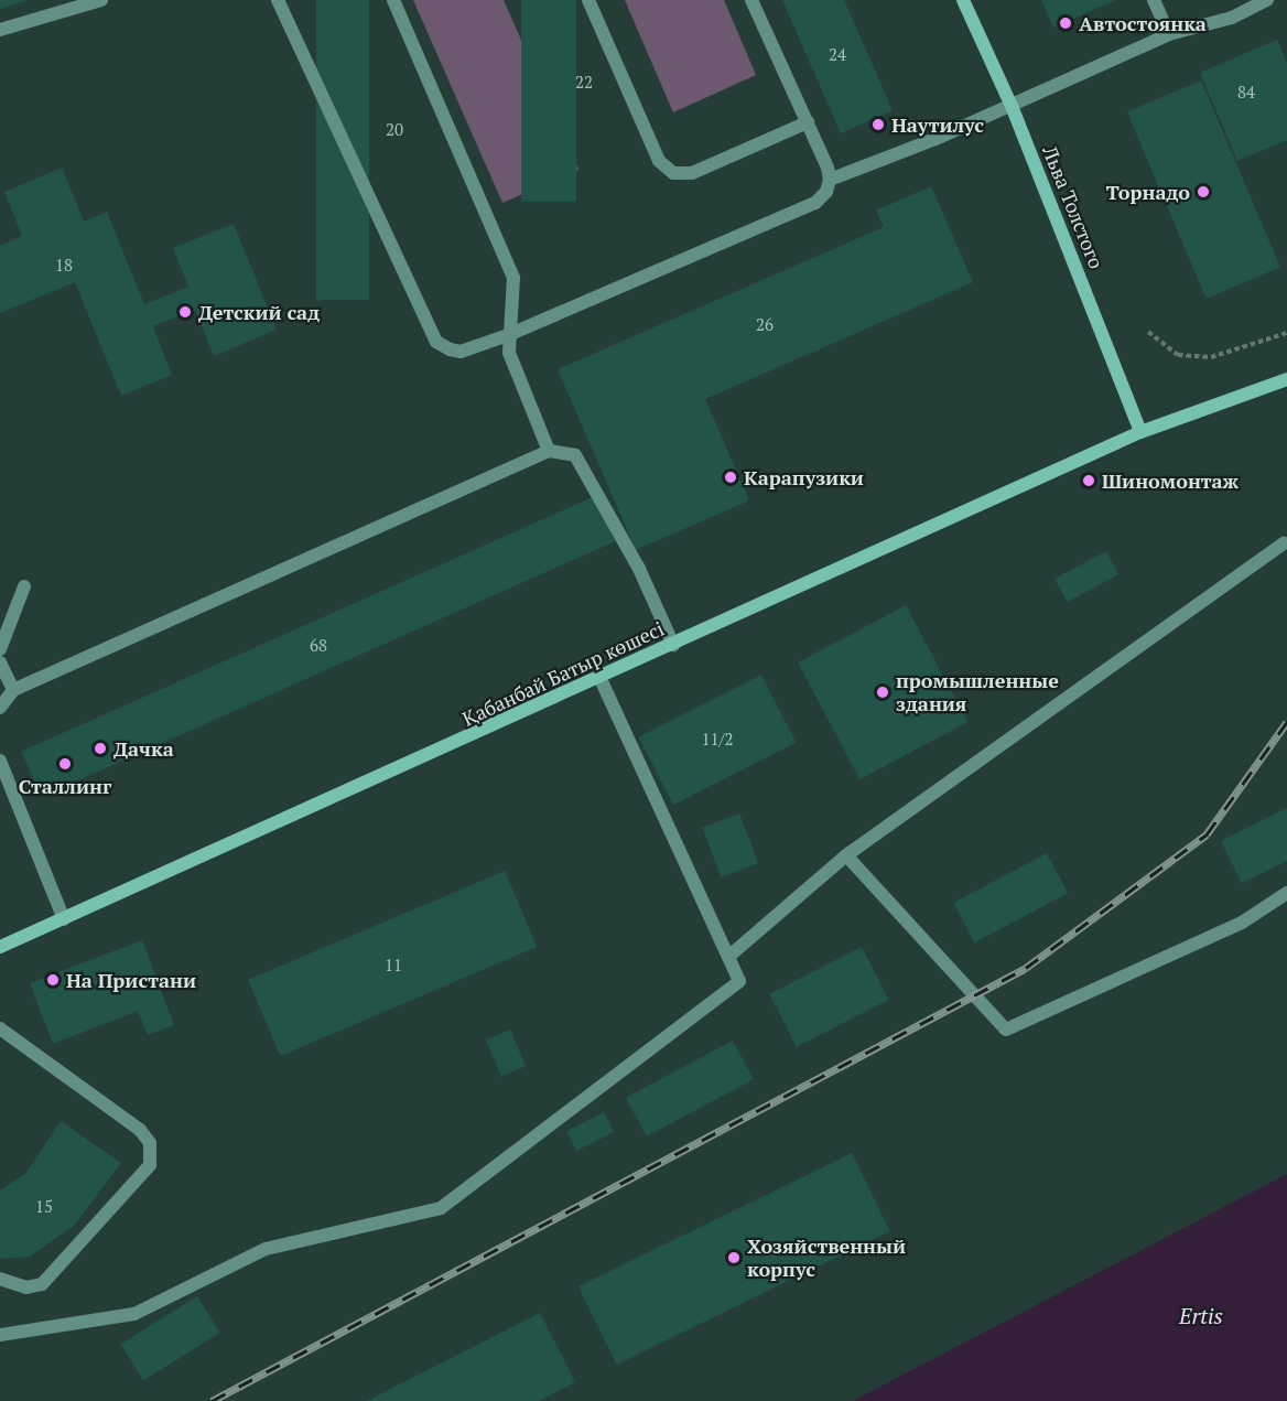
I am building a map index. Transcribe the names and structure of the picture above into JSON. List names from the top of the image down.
{
  "streets": {
    "main road": ["Льва Толстого", "Қабанбай Батыр көшесі"]
  },
  "crossings": [
    ["Льва Толстого", "Қабанбай Батыр көшесі"]
  ],
  "water": ["Ertis"],
  "places": [
    "Автостоянка",
    "Наутилус",
    "Торнадо",
    "Детский сад",
    "Карапузики",
    "Шиномонтаж",
    "промышленные здания",
    "Дачка",
    "Сталлинг",
    "На Пристани",
    "Хозяйственный корпус"
  ],
  "house_numbers": [
    "24",
    "22",
    "84",
    "20",
    "18",
    "26",
    "68",
    "11/2",
    "11",
    "15"
  ]
}
